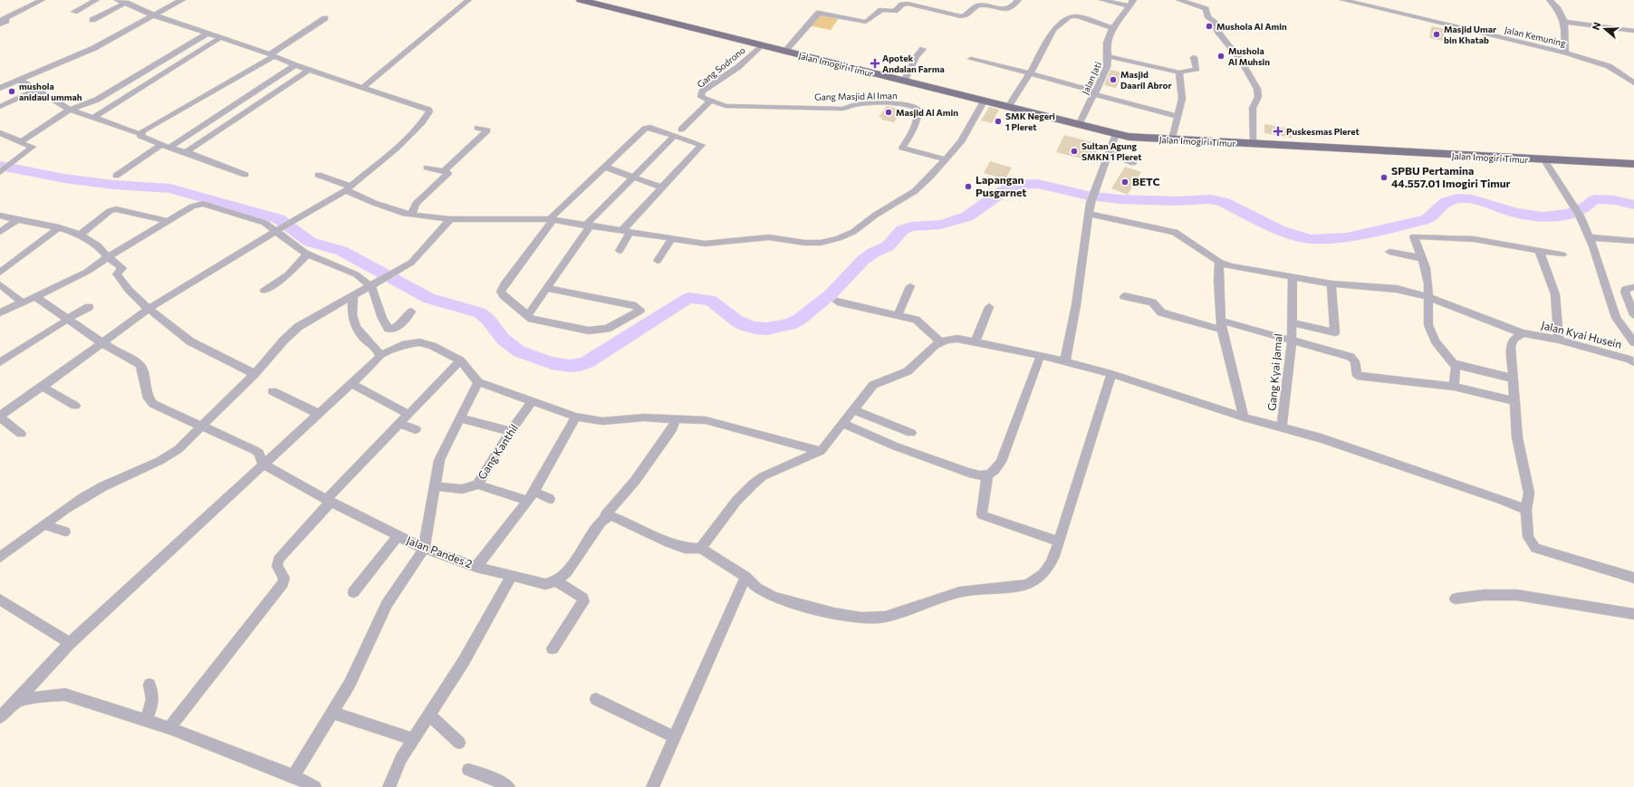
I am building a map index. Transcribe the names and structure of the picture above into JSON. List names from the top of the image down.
{
  "streets": {
    "main road": ["Jalan Imogiri Timur"],
    "street": [
      "Jalan Kemuning",
      "Gang Sodrono",
      "Jalan Jati",
      "Gang Masjid Al Iman",
      "Jalan Kyai Husein",
      "Gang Kyai Jamal",
      "Gang Kanthil",
      "Jalan Pandes 2"
    ]
  },
  "crossings": [
    ["Jalan Imogiri Timur", "Gang Sodrono"],
    ["Jalan Imogiri Timur", "Jalan Jati"],
    ["Gang Sodrono", "Gang Masjid Al Iman"],
    ["Jalan Kyai Husein", "Gang Kyai Jamal"]
  ],
  "places": {
    "other": [
      "Mushola Al Amin",
      "Masjid Umar bin Khatab",
      "Mushola Al Muhsin",
      "Masjid Daaril Abror",
      "mushola anidaul ummah",
      "Masjid Al Amin",
      "SMK Negeri 1 Pleret",
      "Sultan Agung SMKN 1 Pleret",
      "SPBU Pertamina 44.557.01 Imogiri Timur",
      "BETC",
      "Lapangan Pusgarnet"
    ],
    "health": ["Apotek Andalan Farma", "Puskesmas Pleret"]
  },
  "north": "left"
}
